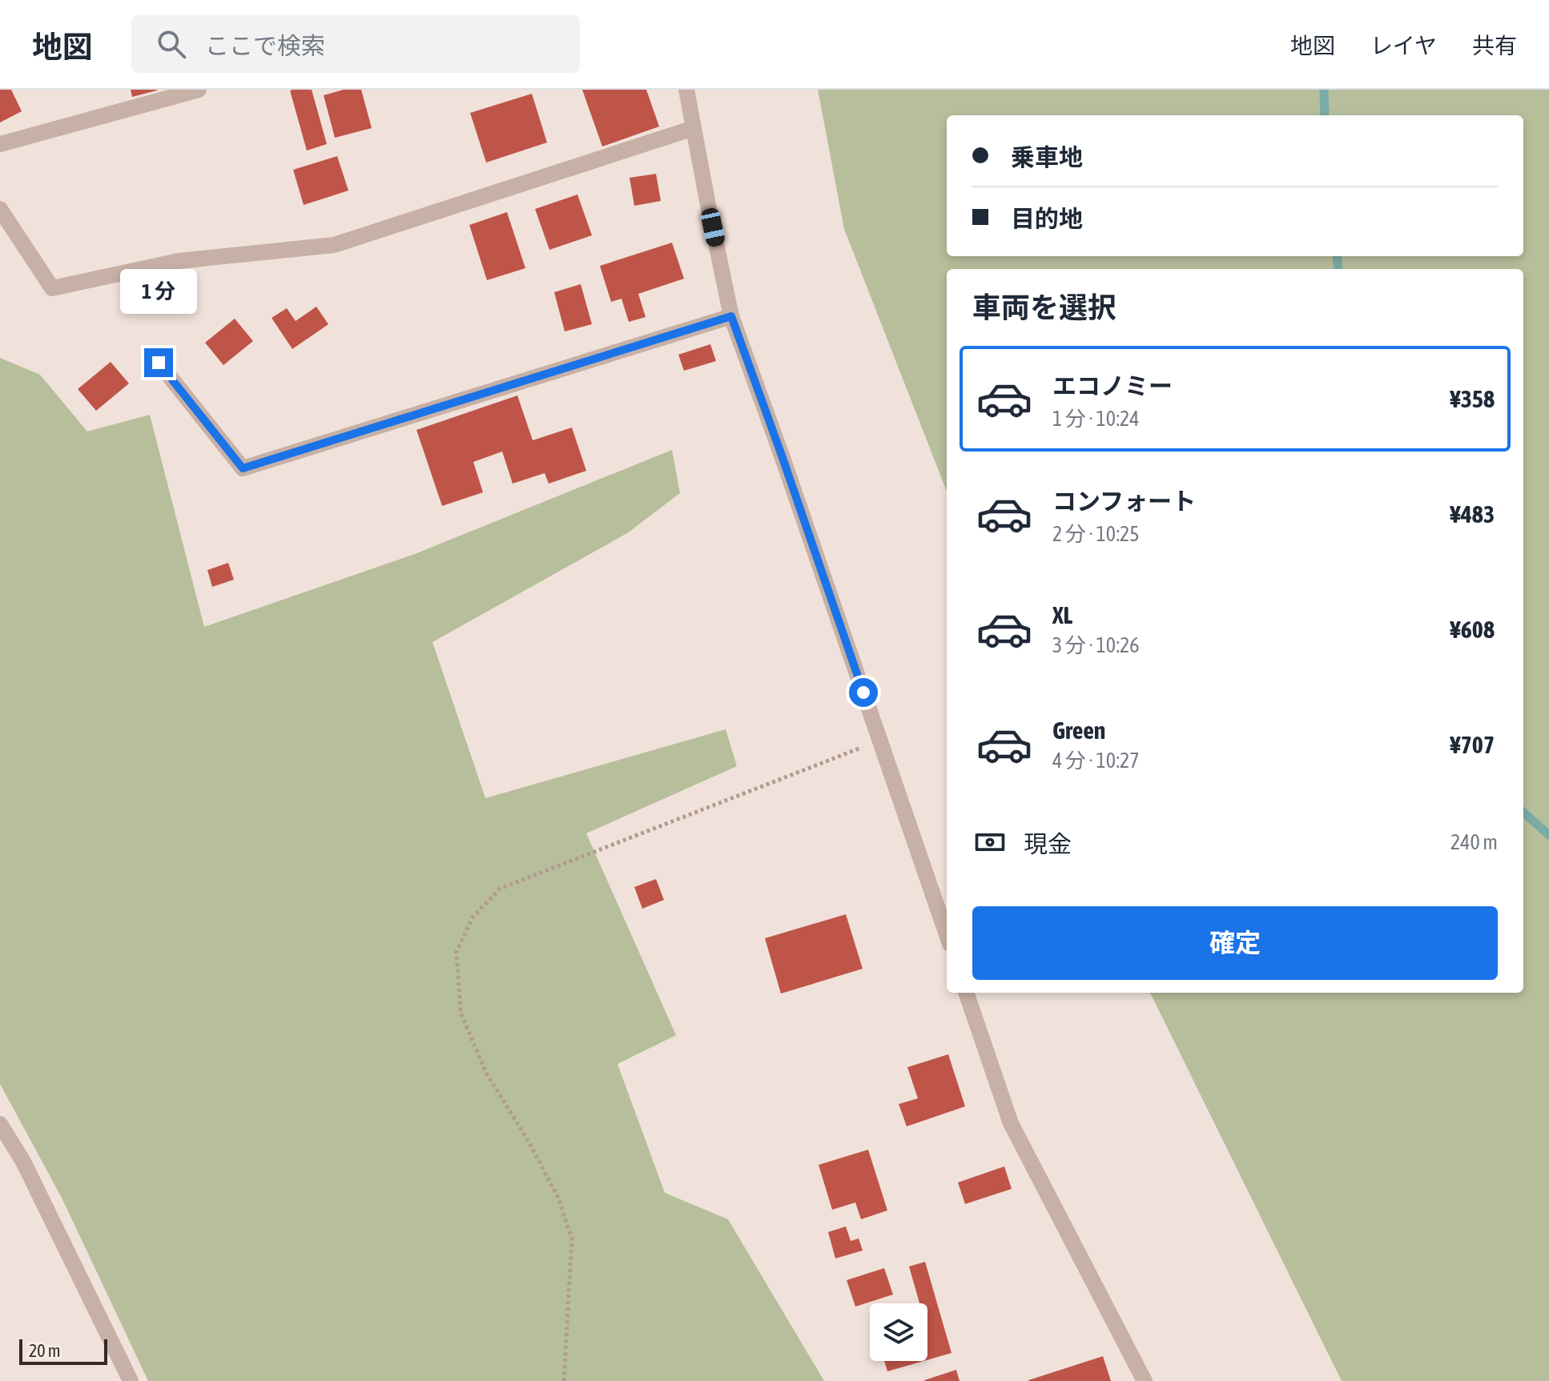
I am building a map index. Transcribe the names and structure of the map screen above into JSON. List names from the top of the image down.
{
  "scale_bar": "20 m",
  "page": {
    "header": "地図",
    "search": "ここで検索",
    "nav": ["地図", "レイヤ", "共有"],
    "banner": ["乗車地", "目的地"],
    "bubble": "1 分",
    "heading": "車両を選択",
    "list": [
      {
        "name": "エコノミー",
        "note": "1 分 · 10:24",
        "value": "¥358"
      },
      {
        "name": "コンフォート",
        "note": "2 分 · 10:25",
        "value": "¥483"
      },
      {
        "name": "XL",
        "note": "3 分 · 10:26",
        "value": "¥608"
      },
      {
        "name": "Green",
        "note": "4 分 · 10:27",
        "value": "¥707"
      }
    ],
    "pay": ["現金", "240 m"],
    "buttons": "確定",
    "scale": "20 m"
  }
}
